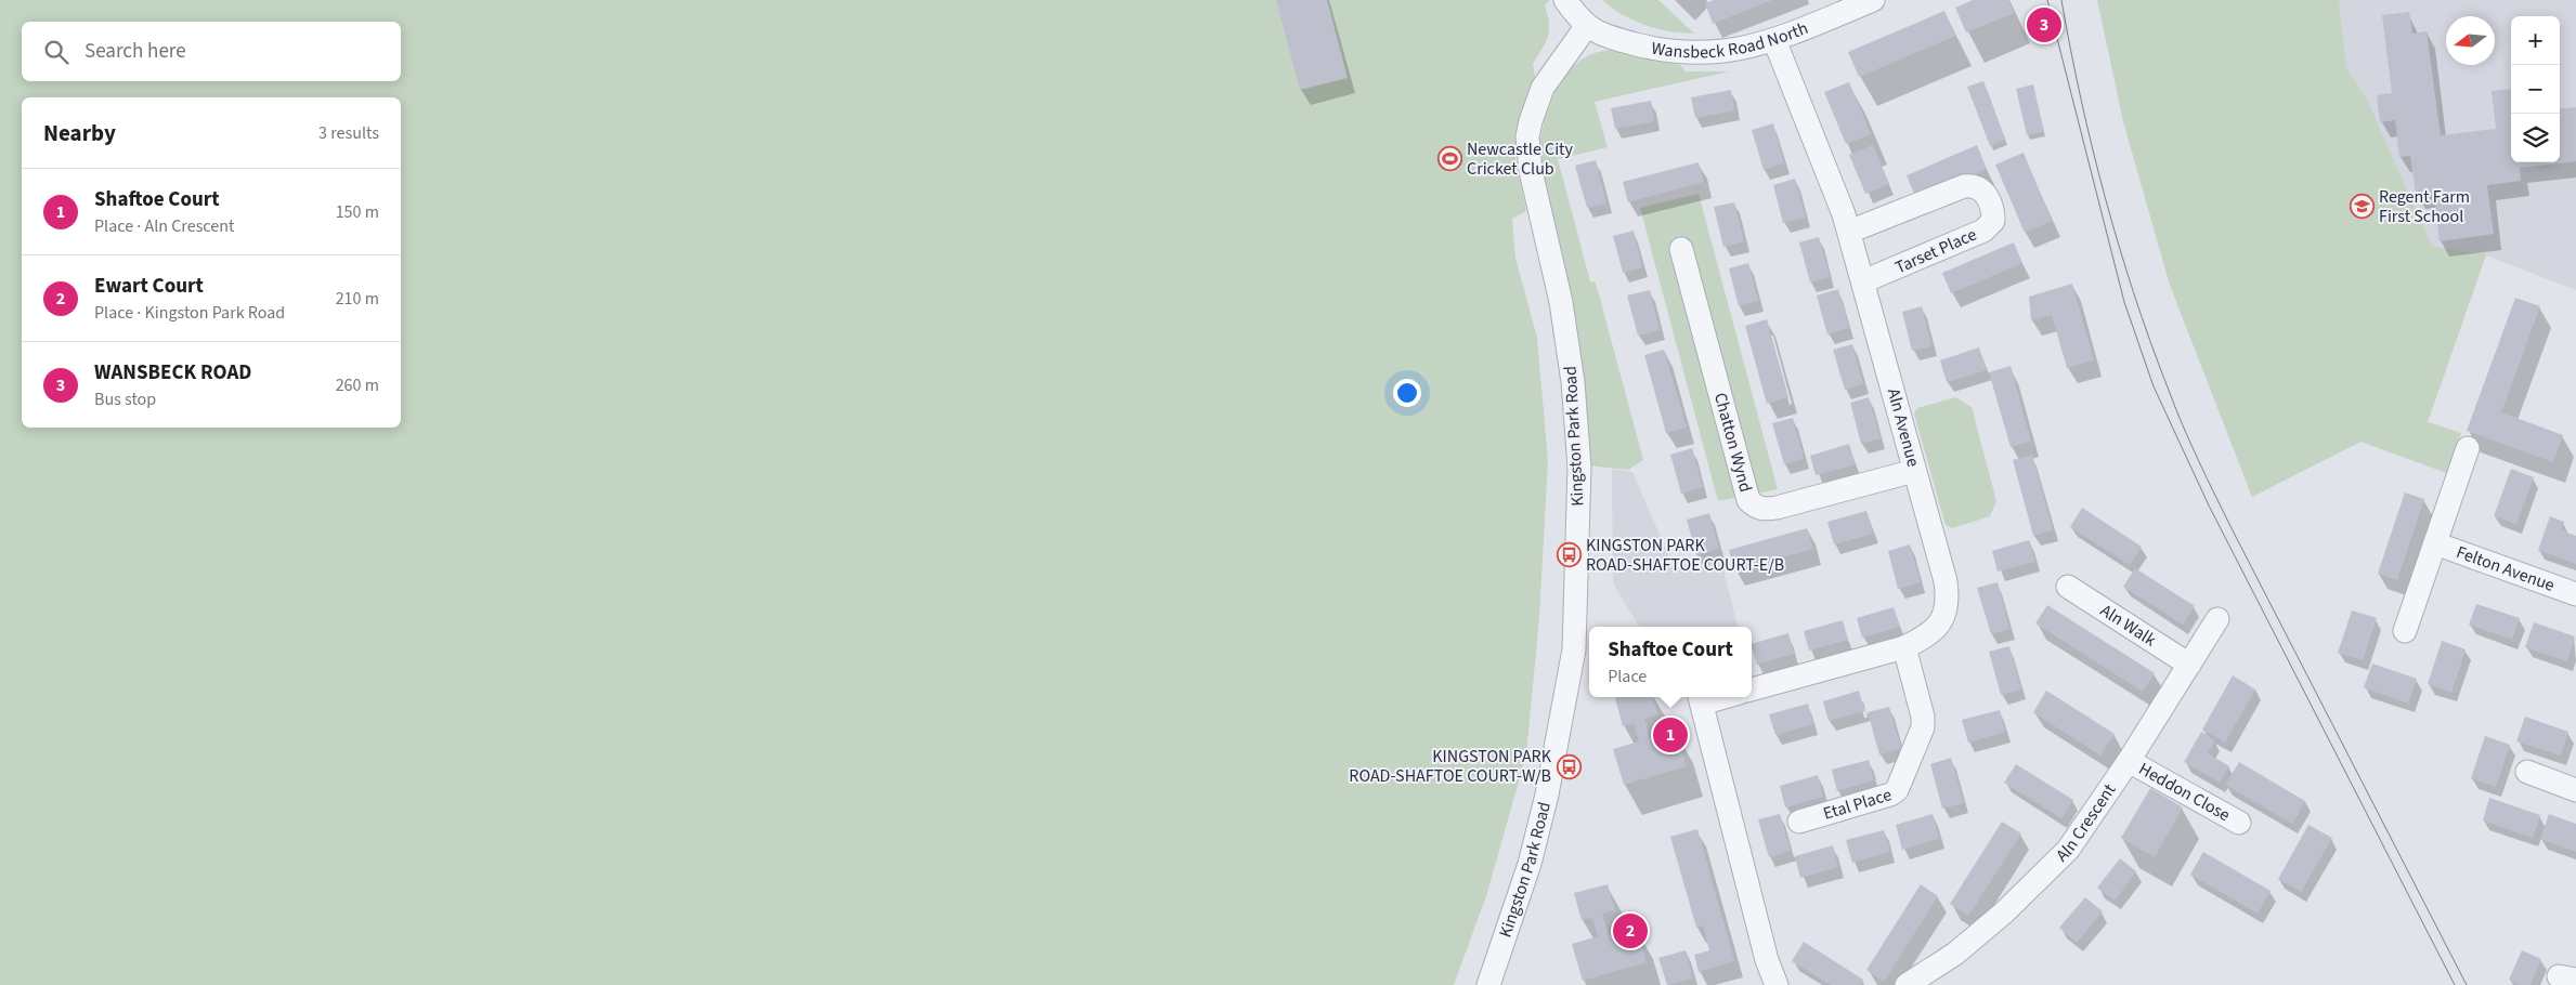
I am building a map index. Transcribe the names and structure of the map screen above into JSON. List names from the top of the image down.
{
  "streets": {
    "street": [
      "Wansbeck Road North",
      "Tarset Place",
      "Aln Avenue",
      "Kingston Park Road",
      "Chatton Wynd",
      "Felton Avenue",
      "Aln Walk",
      "Heddon Close",
      "Etal Place",
      "Aln Crescent"
    ]
  },
  "crossings": [
    ["Wansbeck Road North", "Aln Avenue"],
    ["Wansbeck Road North", "Kingston Park Road"],
    ["Tarset Place", "Aln Avenue"],
    ["Aln Avenue", "Chatton Wynd"],
    ["Aln Avenue", "Etal Place"],
    ["Aln Walk", "Aln Crescent"],
    ["Heddon Close", "Aln Crescent"]
  ],
  "places": {
    "sports": ["Newcastle City Cricket Club"],
    "school or university": ["Regent Farm First School"],
    "bus stop": ["KINGSTON PARK ROAD-SHAFTOE COURT-E/B", "KINGSTON PARK ROAD-SHAFTOE COURT-W/B"]
  },
  "north": "left",
  "page": {
    "pins": ["3", "1", "2"],
    "map_buttons": ["+", "−"],
    "search": "Search here",
    "heading": ["Nearby", "3 results"],
    "list": [
      {
        "mark": "1",
        "name": "Shaftoe Court",
        "note": "Place · Aln Crescent",
        "value": "150 m"
      },
      {
        "mark": "2",
        "name": "Ewart Court",
        "note": "Place · Kingston Park Road",
        "value": "210 m"
      },
      {
        "mark": "3",
        "name": "WANSBECK ROAD",
        "note": "Bus stop",
        "value": "260 m"
      }
    ],
    "popup": ["Shaftoe Court", "Place"]
  }
}
